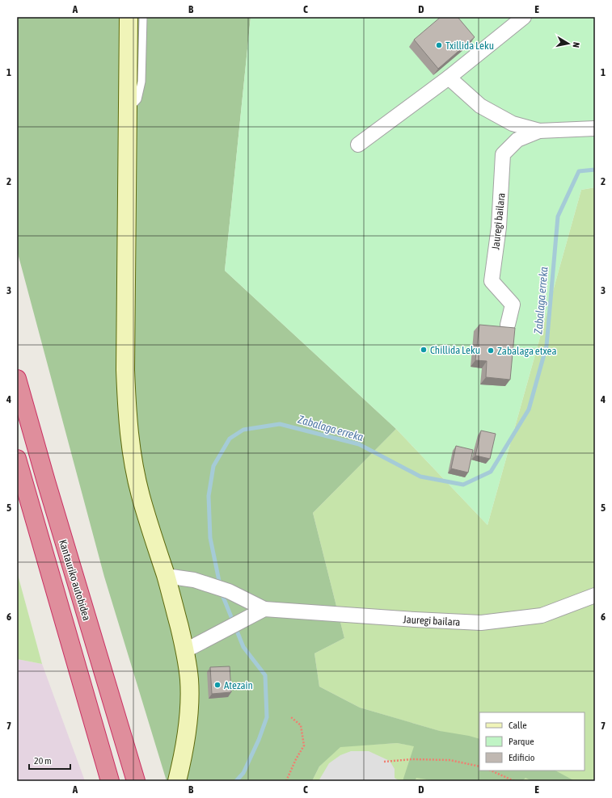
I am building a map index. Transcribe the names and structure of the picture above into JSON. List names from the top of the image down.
{
  "streets": {
    "highway": ["Kantauriko autobidea"],
    "street": ["Jauregi bailara"]
  },
  "water": ["Zabalaga erreka"],
  "places": [
    "Txillida Leku",
    "Chillida Leku",
    "Zabalaga etxea",
    "Atezain"
  ],
  "legend": ["Calle", "Parque", "Edificio"],
  "scale_bar": "20 m",
  "north": "right",
  "grid": {
    "columns": [
      "A",
      "B",
      "C",
      "D",
      "E"
    ],
    "rows": [
      "1",
      "2",
      "3",
      "4",
      "5",
      "6",
      "7"
    ]
  }
}
